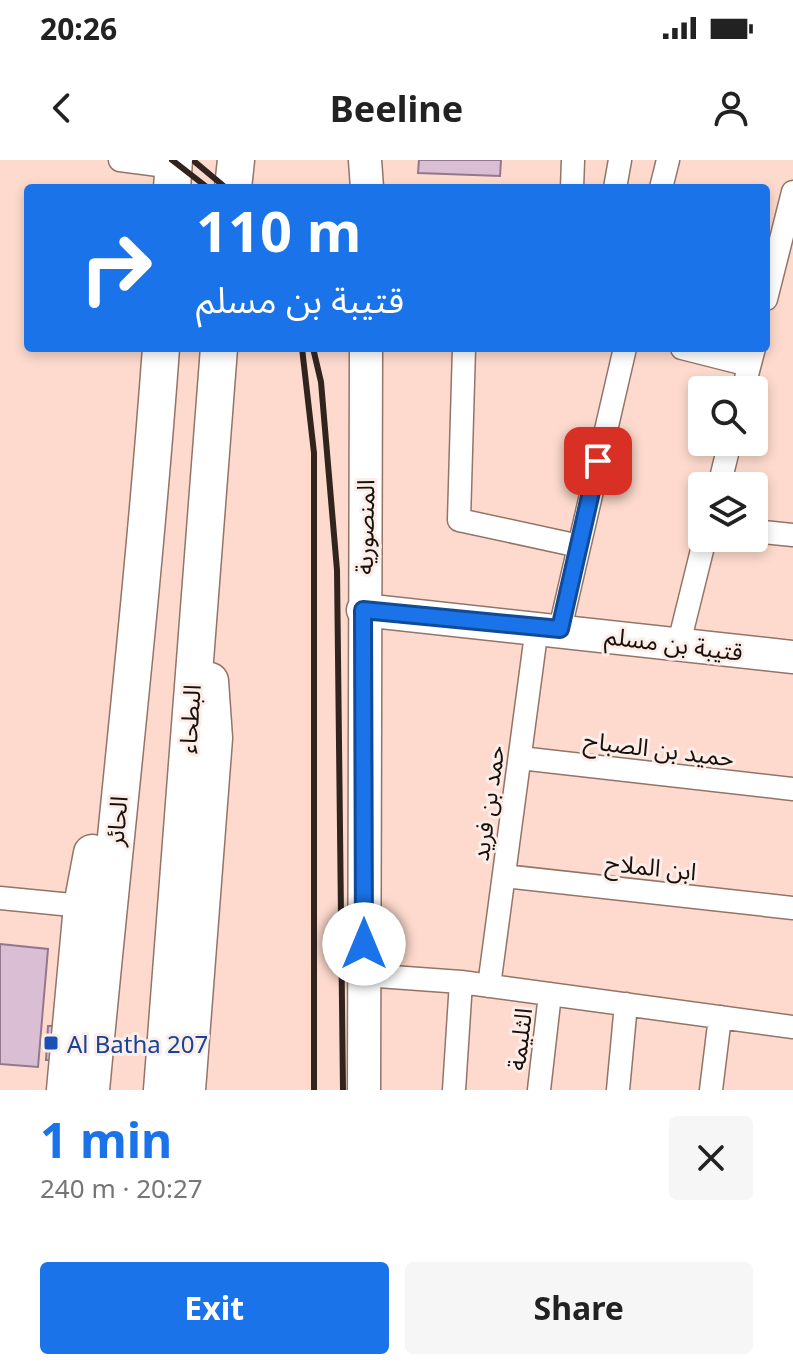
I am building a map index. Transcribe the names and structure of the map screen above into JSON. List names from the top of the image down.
{
  "streets": {
    "main road": ["البطحاء", "الحائر"],
    "street": [
      "المنصورية",
      "قتيبة بن مسلم",
      "حميد بن الصباح",
      "حمد بن فريد",
      "ابن الملاح",
      "الثليمة"
    ]
  },
  "crossings": [
    ["المنصورية", "قتيبة بن مسلم"],
    ["قتيبة بن مسلم", "حمد بن فريد"],
    ["حميد بن الصباح", "حمد بن فريد"],
    ["حمد بن فريد", "ابن الملاح"]
  ],
  "places": {
    "transit": ["Al Batha 207"]
  },
  "page": {
    "status": "20:26",
    "header": "Beeline",
    "turn": ["110 m", "قتيبة بن مسلم"],
    "heading": ["1 min", "240 m · 20:27"],
    "buttons": ["Exit", "Share"]
  }
}
